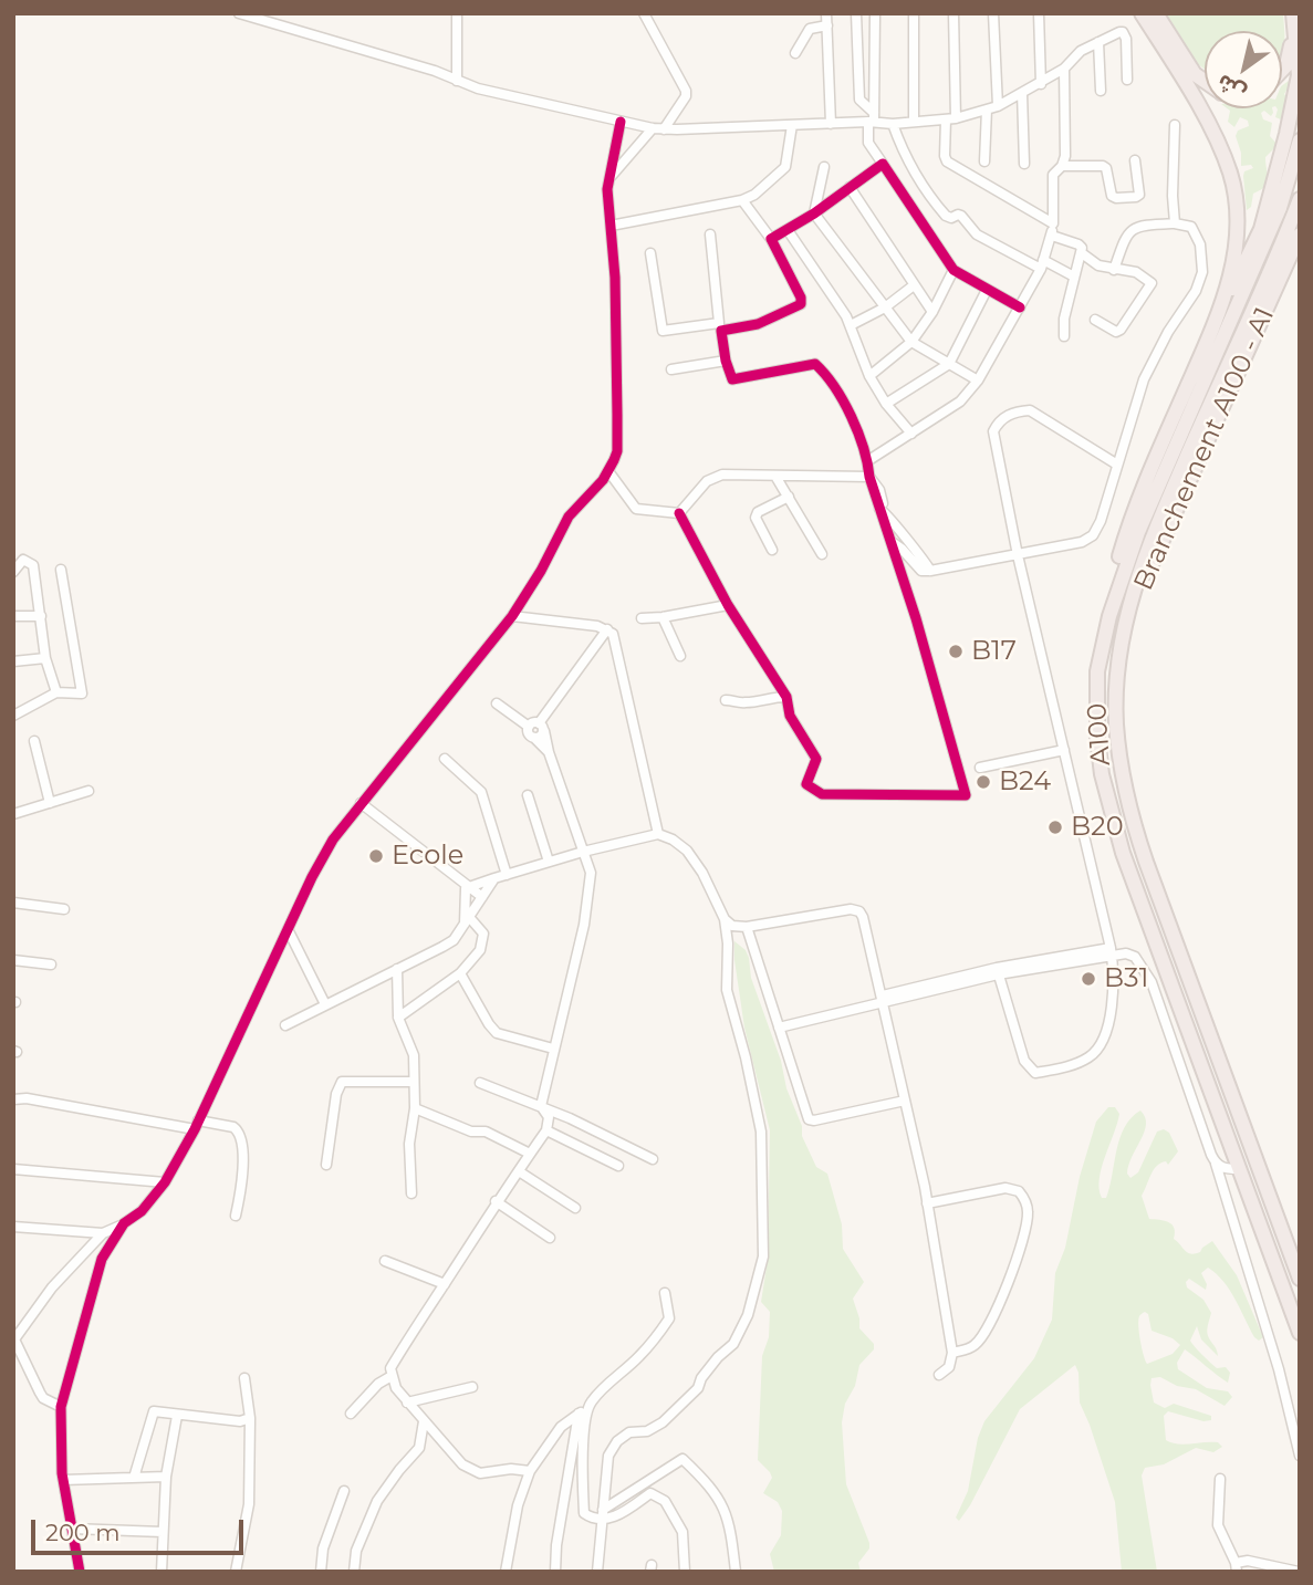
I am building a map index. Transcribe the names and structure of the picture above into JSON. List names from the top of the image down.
{
  "streets": {
    "highway": ["Branchement A100 - A1", "A100"]
  },
  "crossings": [
    ["Branchement A100 - A1", "A100"]
  ],
  "places": [
    "B17",
    "B24",
    "B20",
    "Ecole",
    "B31"
  ],
  "scale_bar": "200 m",
  "north": "bottom left"
}
